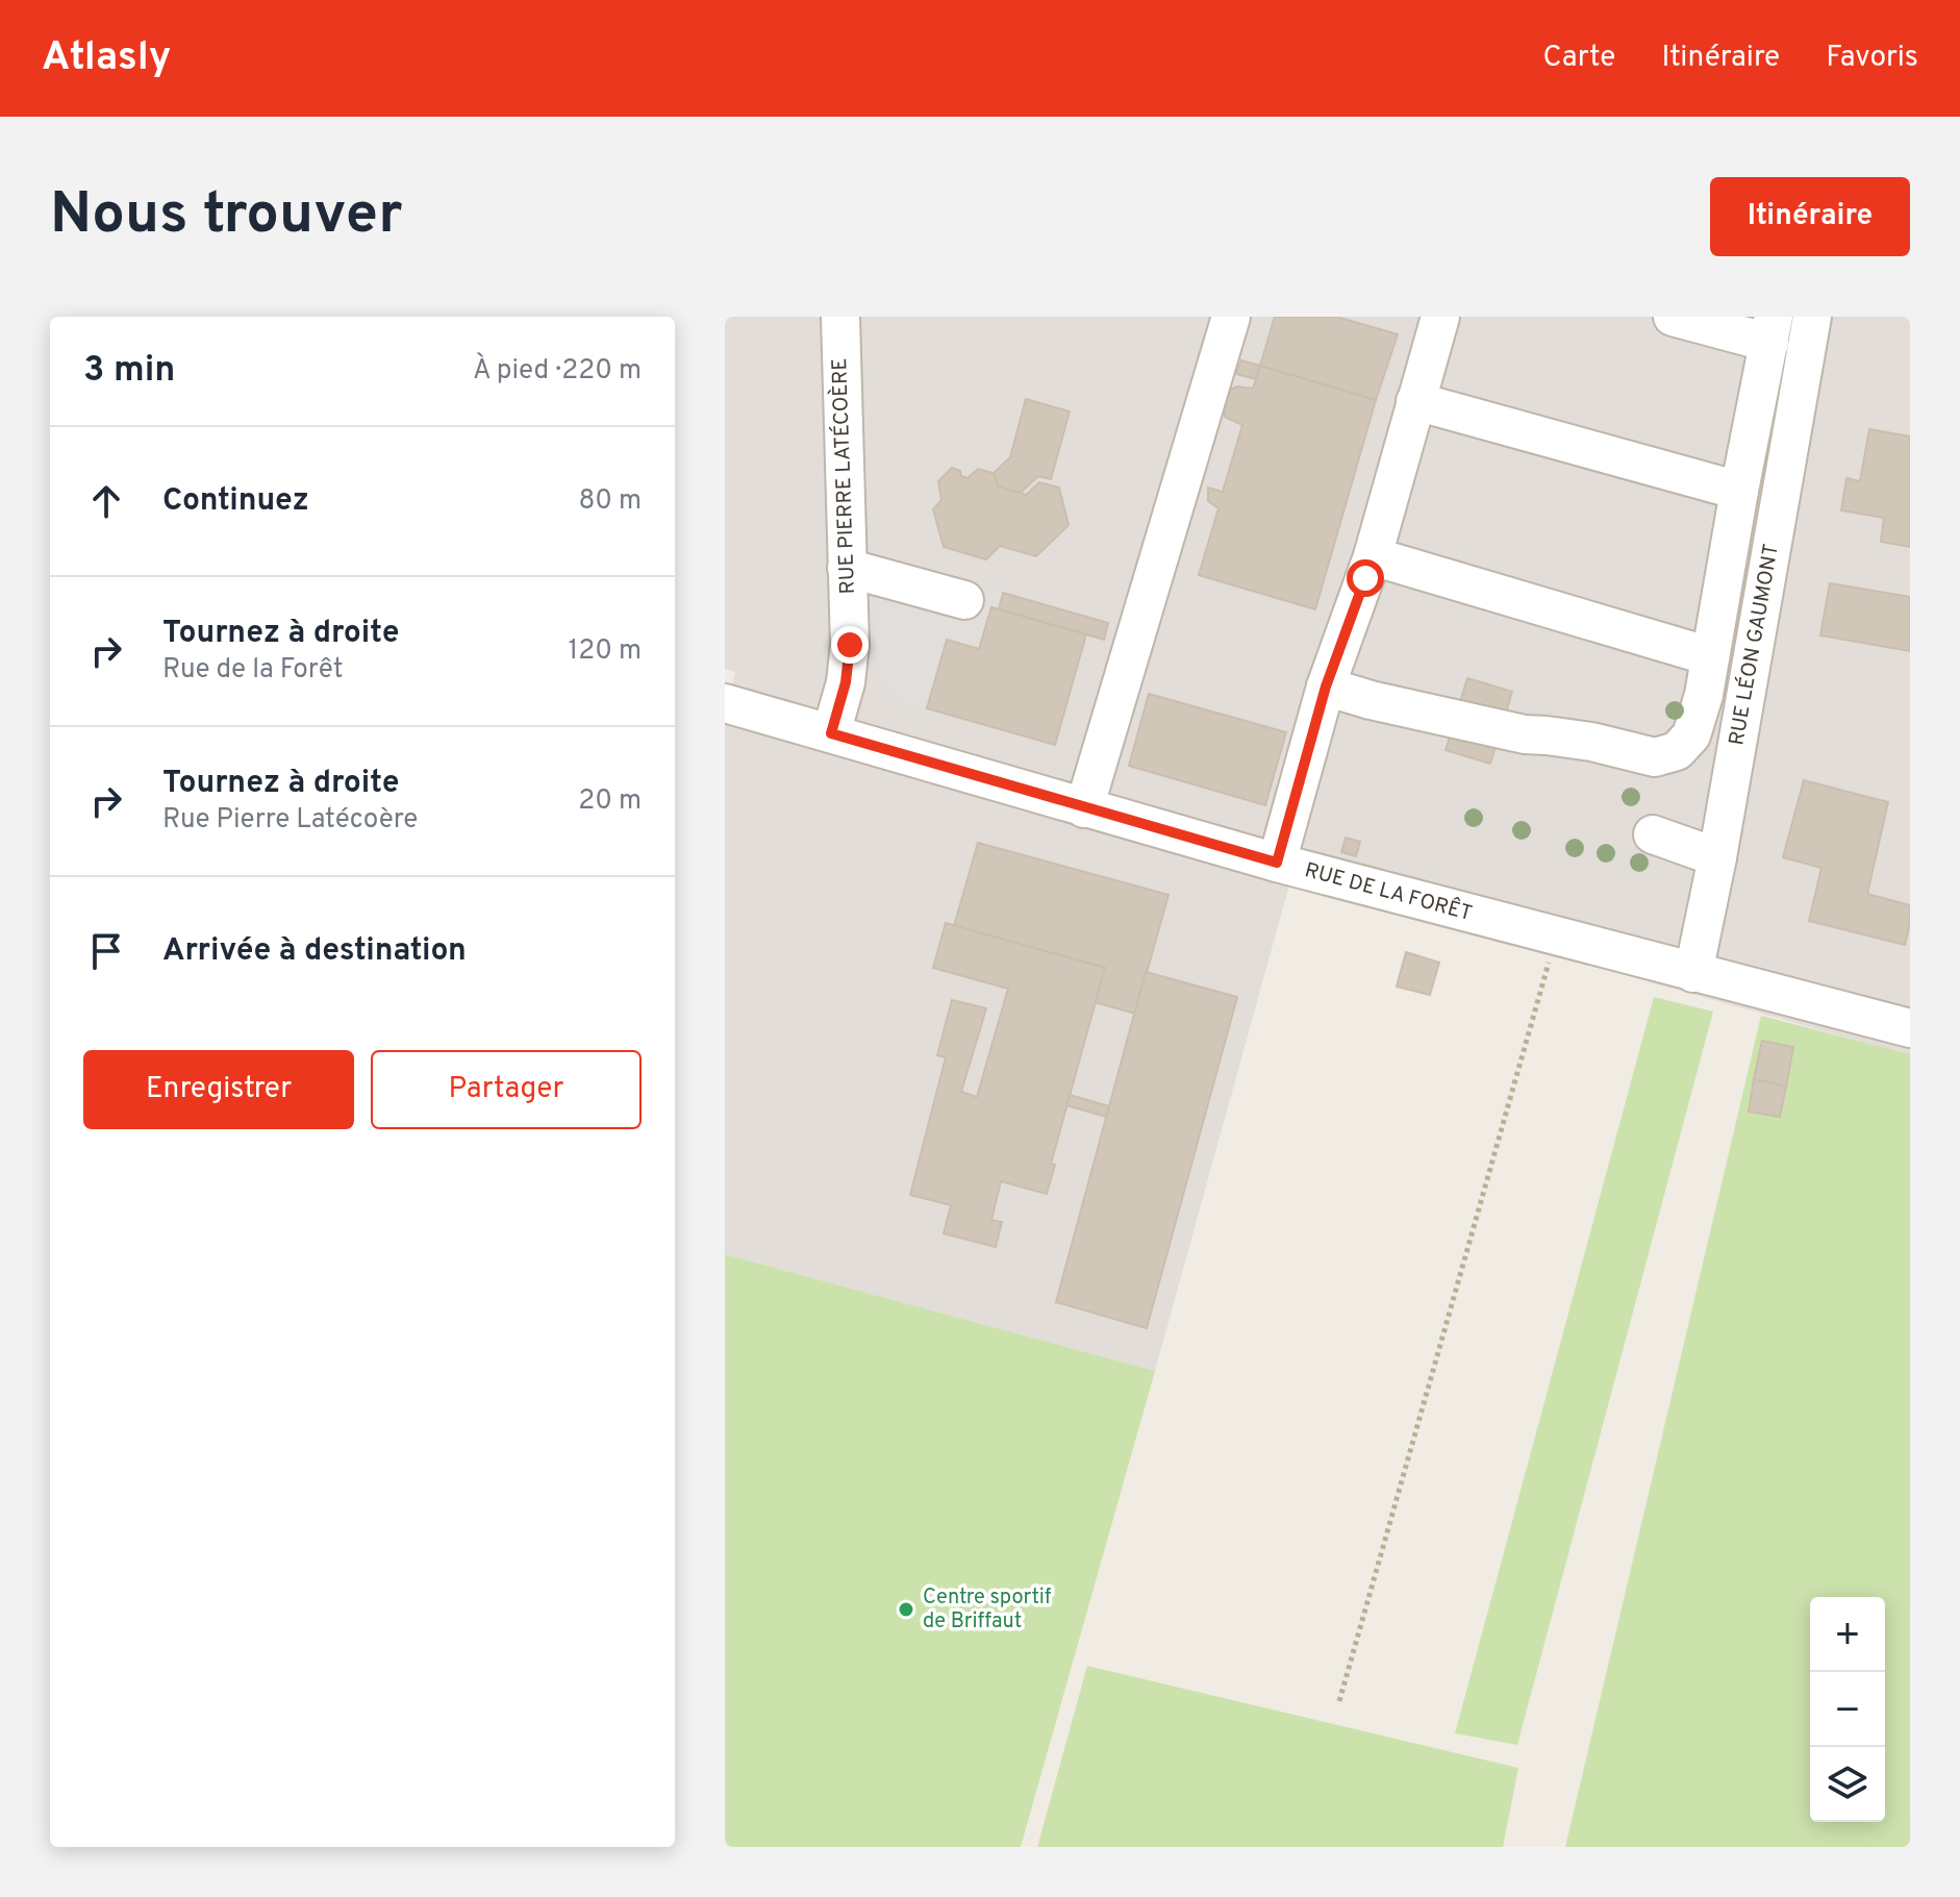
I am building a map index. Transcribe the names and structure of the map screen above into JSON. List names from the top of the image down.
{
  "streets": {
    "street": ["RUE PIERRE LATÉCOÈRE", "RUE LÉON GAUMONT", "RUE DE LA FORÊT"]
  },
  "crossings": [
    ["RUE PIERRE LATÉCOÈRE", "RUE DE LA FORÊT"],
    ["RUE LÉON GAUMONT", "RUE DE LA FORÊT"]
  ],
  "places": ["Centre sportif de Briffaut"],
  "page": {
    "header": "Atlasly",
    "nav": ["Carte", "Itinéraire", "Favoris"],
    "buttons": [
      "Itinéraire",
      ["Enregistrer", "Partager"]
    ],
    "title": "Nous trouver",
    "heading": ["3 min", "À pied · 220 m"],
    "list": [
      ["Continuez", "80 m"],
      ["Tournez à droite", "Rue de la Forêt", "120 m"],
      ["Tournez à droite", "Rue Pierre Latécoère", "20 m"],
      "Arrivée à destination"
    ],
    "map_buttons": ["+", "−"]
  }
}
